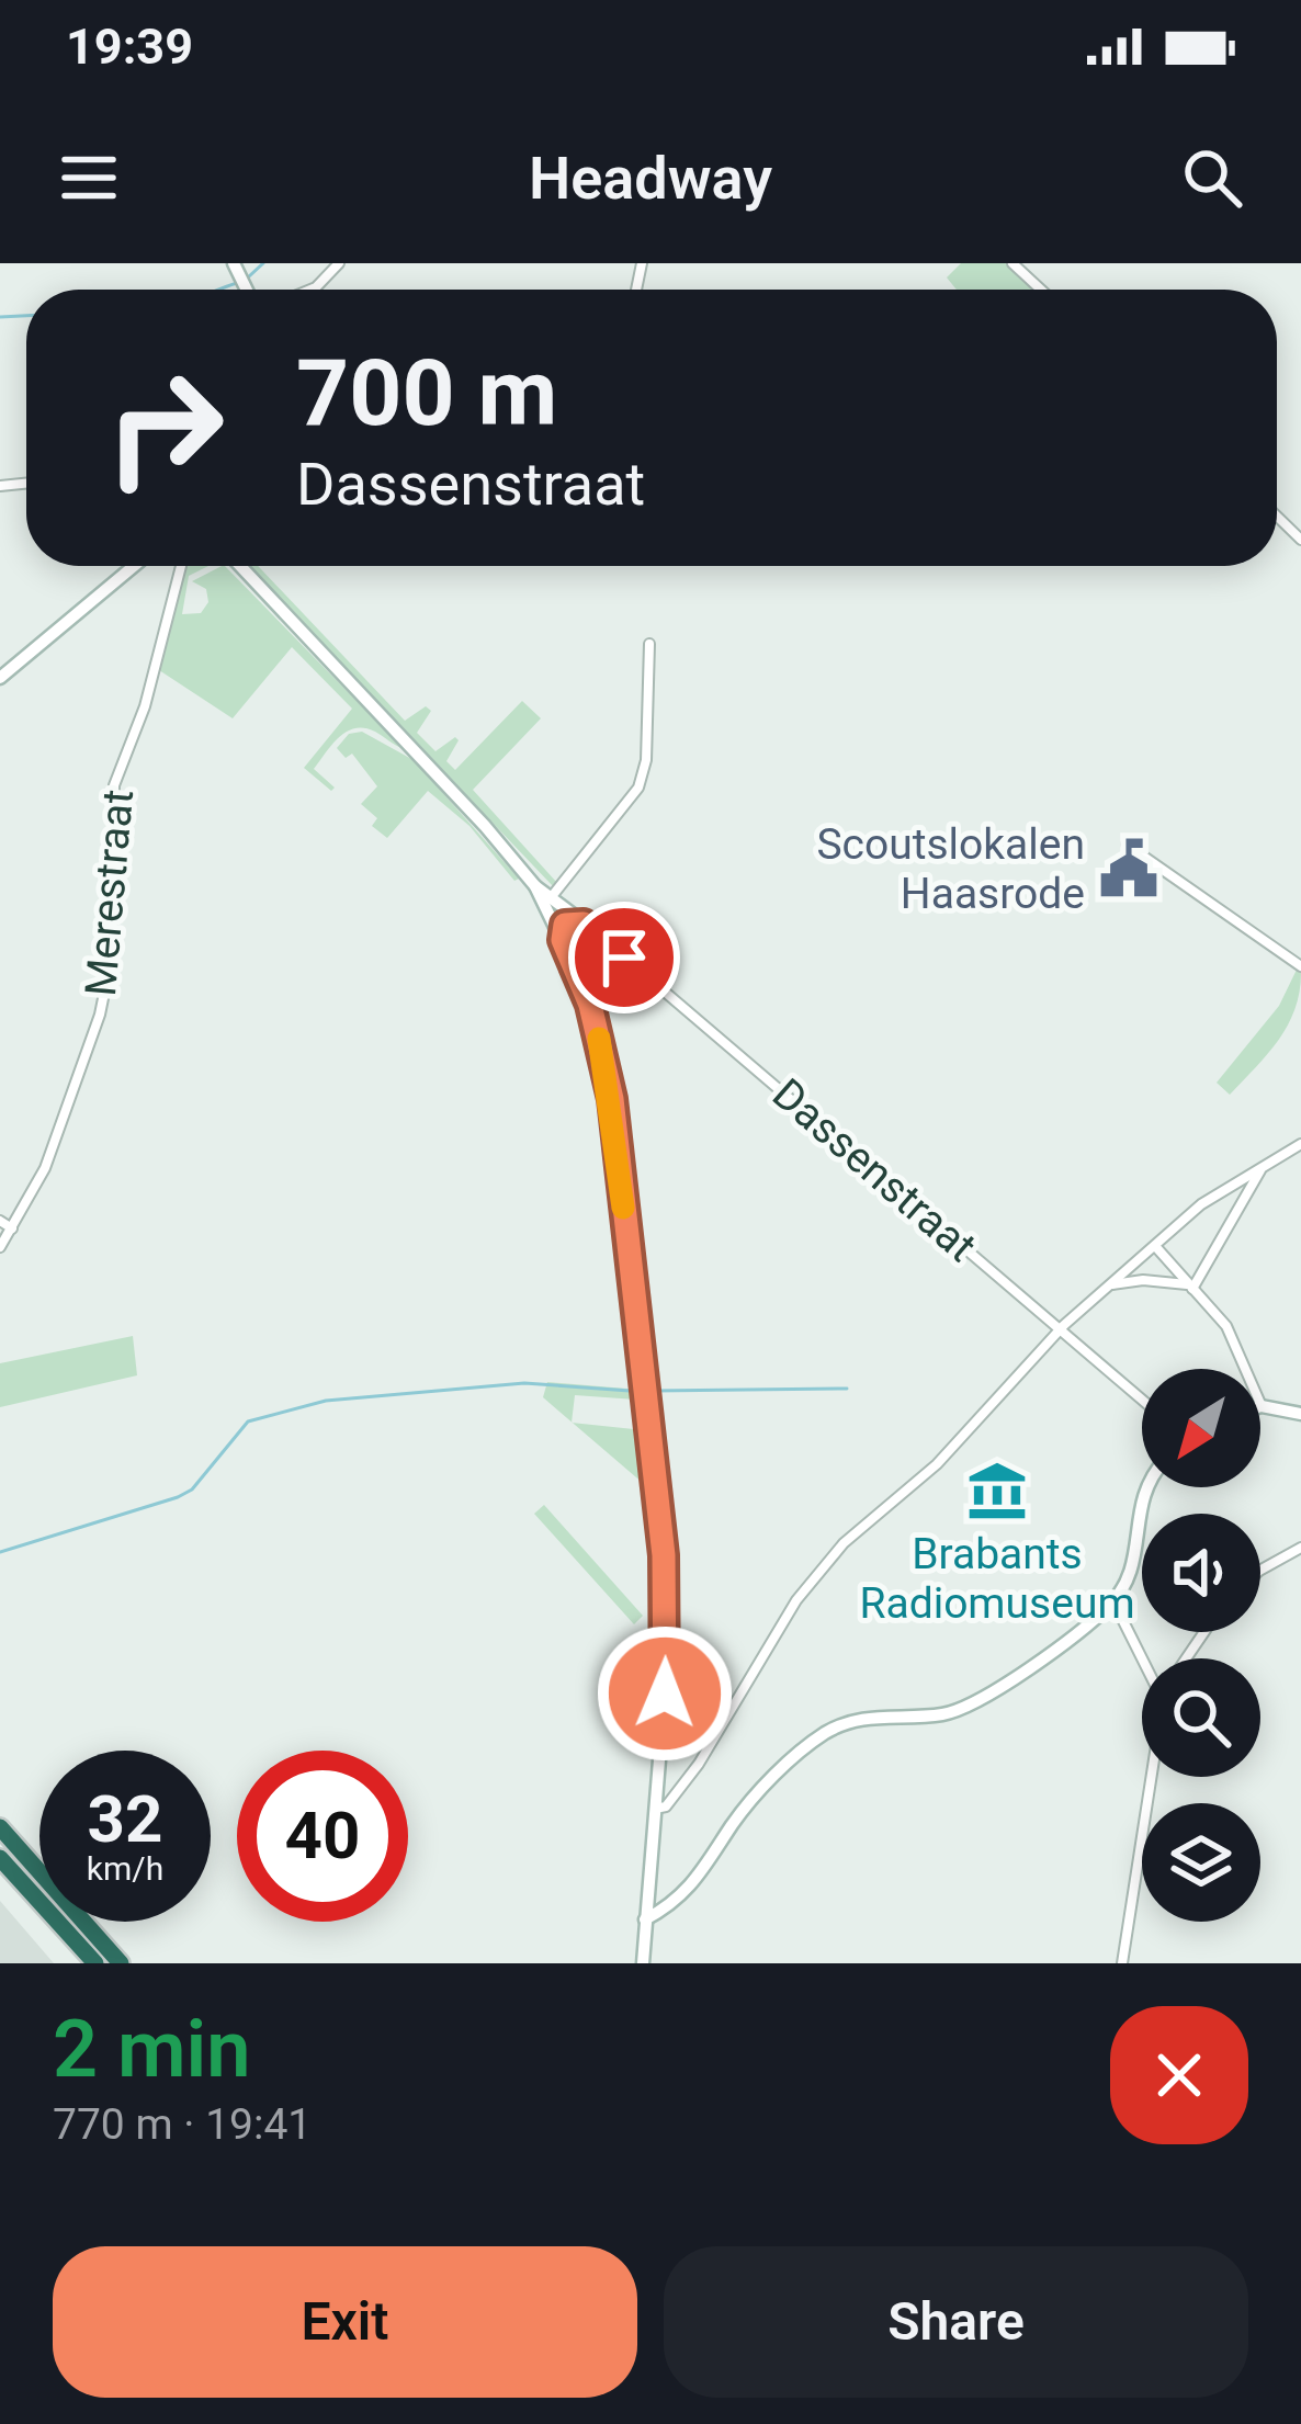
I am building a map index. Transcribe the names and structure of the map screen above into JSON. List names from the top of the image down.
{
  "streets": {
    "street": ["Merestraat", "Dassenstraat"]
  },
  "places": {
    "public building": ["Scoutslokalen Haasrode"],
    "museum": ["Brabants Radiomuseum"]
  },
  "north": "bottom left",
  "page": {
    "status": "19:39",
    "header": "Headway",
    "turn": ["700 m", "Dassenstraat"],
    "speed": "32 km/h",
    "limit": "40",
    "heading": ["2 min", "770 m · 19:41"],
    "buttons": ["Exit", "Share"]
  }
}
